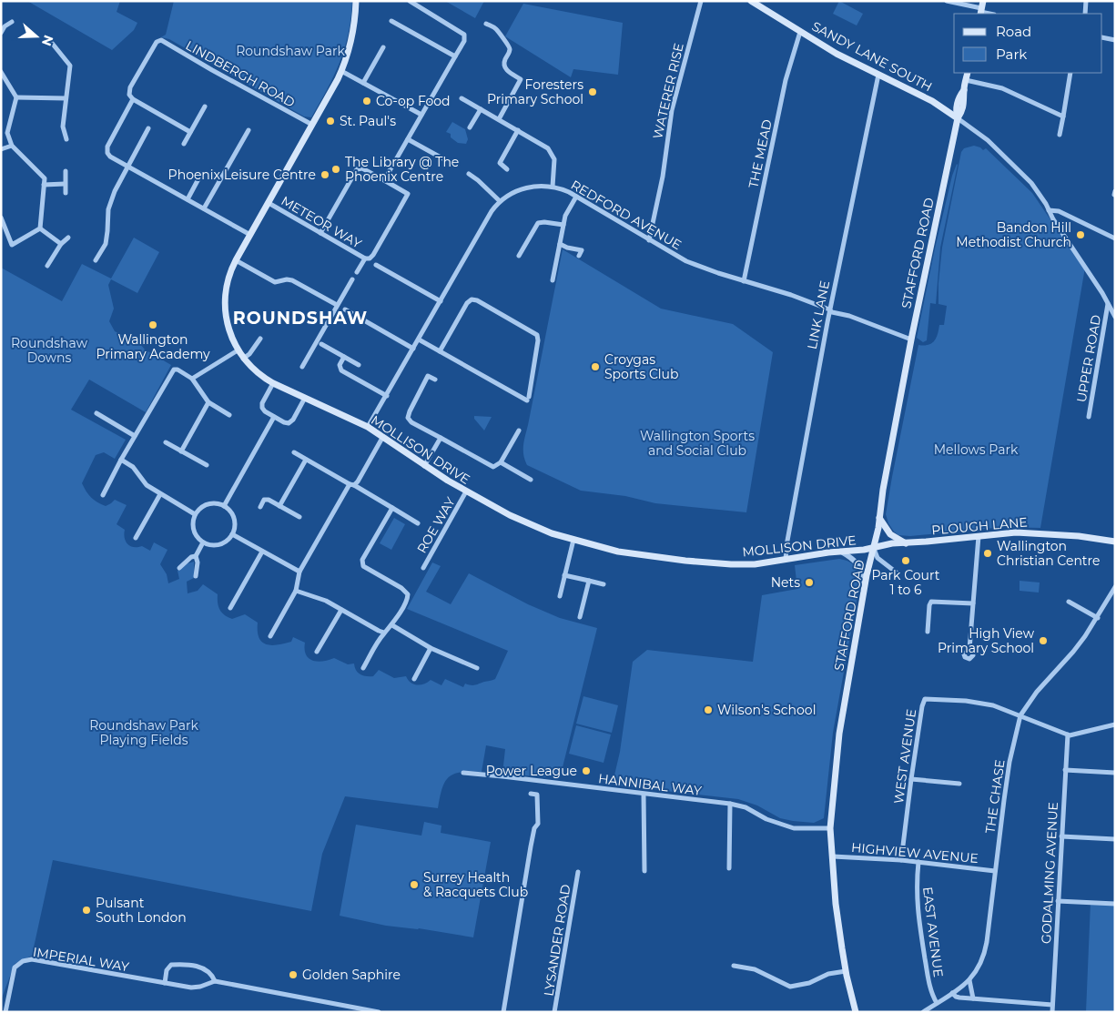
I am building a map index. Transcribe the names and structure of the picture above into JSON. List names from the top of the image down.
{
  "streets": {
    "main road": [
      "SANDY LANE SOUTH",
      "STAFFORD ROAD",
      "MOLLISON DRIVE",
      "PLOUGH LANE"
    ],
    "street": [
      "LINDBERGH ROAD",
      "WATERER RISE",
      "THE MEAD",
      "REDFORD AVENUE",
      "METEOR WAY",
      "LINK LANE",
      "UPPER ROAD",
      "ROE WAY",
      "WEST AVENUE",
      "HANNIBAL WAY",
      "THE CHASE",
      "HIGHVIEW AVENUE",
      "GODALMING AVENUE",
      "EAST AVENUE",
      "LYSANDER ROAD",
      "IMPERIAL WAY"
    ]
  },
  "crossings": [
    ["SANDY LANE SOUTH", "THE MEAD"],
    ["SANDY LANE SOUTH", "STAFFORD ROAD"],
    ["SANDY LANE SOUTH", "LINK LANE"],
    ["LINDBERGH ROAD", "MOLLISON DRIVE"],
    ["WATERER RISE", "REDFORD AVENUE"],
    ["THE MEAD", "REDFORD AVENUE"],
    ["REDFORD AVENUE", "STAFFORD ROAD"],
    ["REDFORD AVENUE", "LINK LANE"],
    ["REDFORD AVENUE", "MOLLISON DRIVE"],
    ["METEOR WAY", "MOLLISON DRIVE"],
    ["STAFFORD ROAD", "MOLLISON DRIVE"],
    ["STAFFORD ROAD", "PLOUGH LANE"],
    ["STAFFORD ROAD", "HANNIBAL WAY"],
    ["STAFFORD ROAD", "HIGHVIEW AVENUE"],
    ["LINK LANE", "MOLLISON DRIVE"],
    ["MOLLISON DRIVE", "ROE WAY"],
    ["MOLLISON DRIVE", "PLOUGH LANE"],
    ["WEST AVENUE", "THE CHASE"],
    ["WEST AVENUE", "HIGHVIEW AVENUE"],
    ["THE CHASE", "HIGHVIEW AVENUE"],
    ["THE CHASE", "EAST AVENUE"],
    ["HIGHVIEW AVENUE", "EAST AVENUE"]
  ],
  "districts": ["ROUNDSHAW"],
  "parks": [
    "Roundshaw Park",
    "Roundshaw Downs",
    "Wallington Sports and Social Club",
    "Mellows Park",
    "Roundshaw Park Playing Fields"
  ],
  "places": [
    "Foresters Primary School",
    "Co-op Food",
    "St. Paul's",
    "The Library @ The Phoenix Centre",
    "Phoenix Leisure Centre",
    "Bandon Hill Methodist Church",
    "Wallington Primary Academy",
    "Croygas Sports Club",
    "Wallington Christian Centre",
    "Park Court 1 to 6",
    "Nets",
    "High View Primary School",
    "Wilson's School",
    "Power League",
    "Surrey Health & Racquets Club",
    "Pulsant South London",
    "Golden Saphire"
  ],
  "legend": ["Road", "Park"],
  "north": "right"
}
